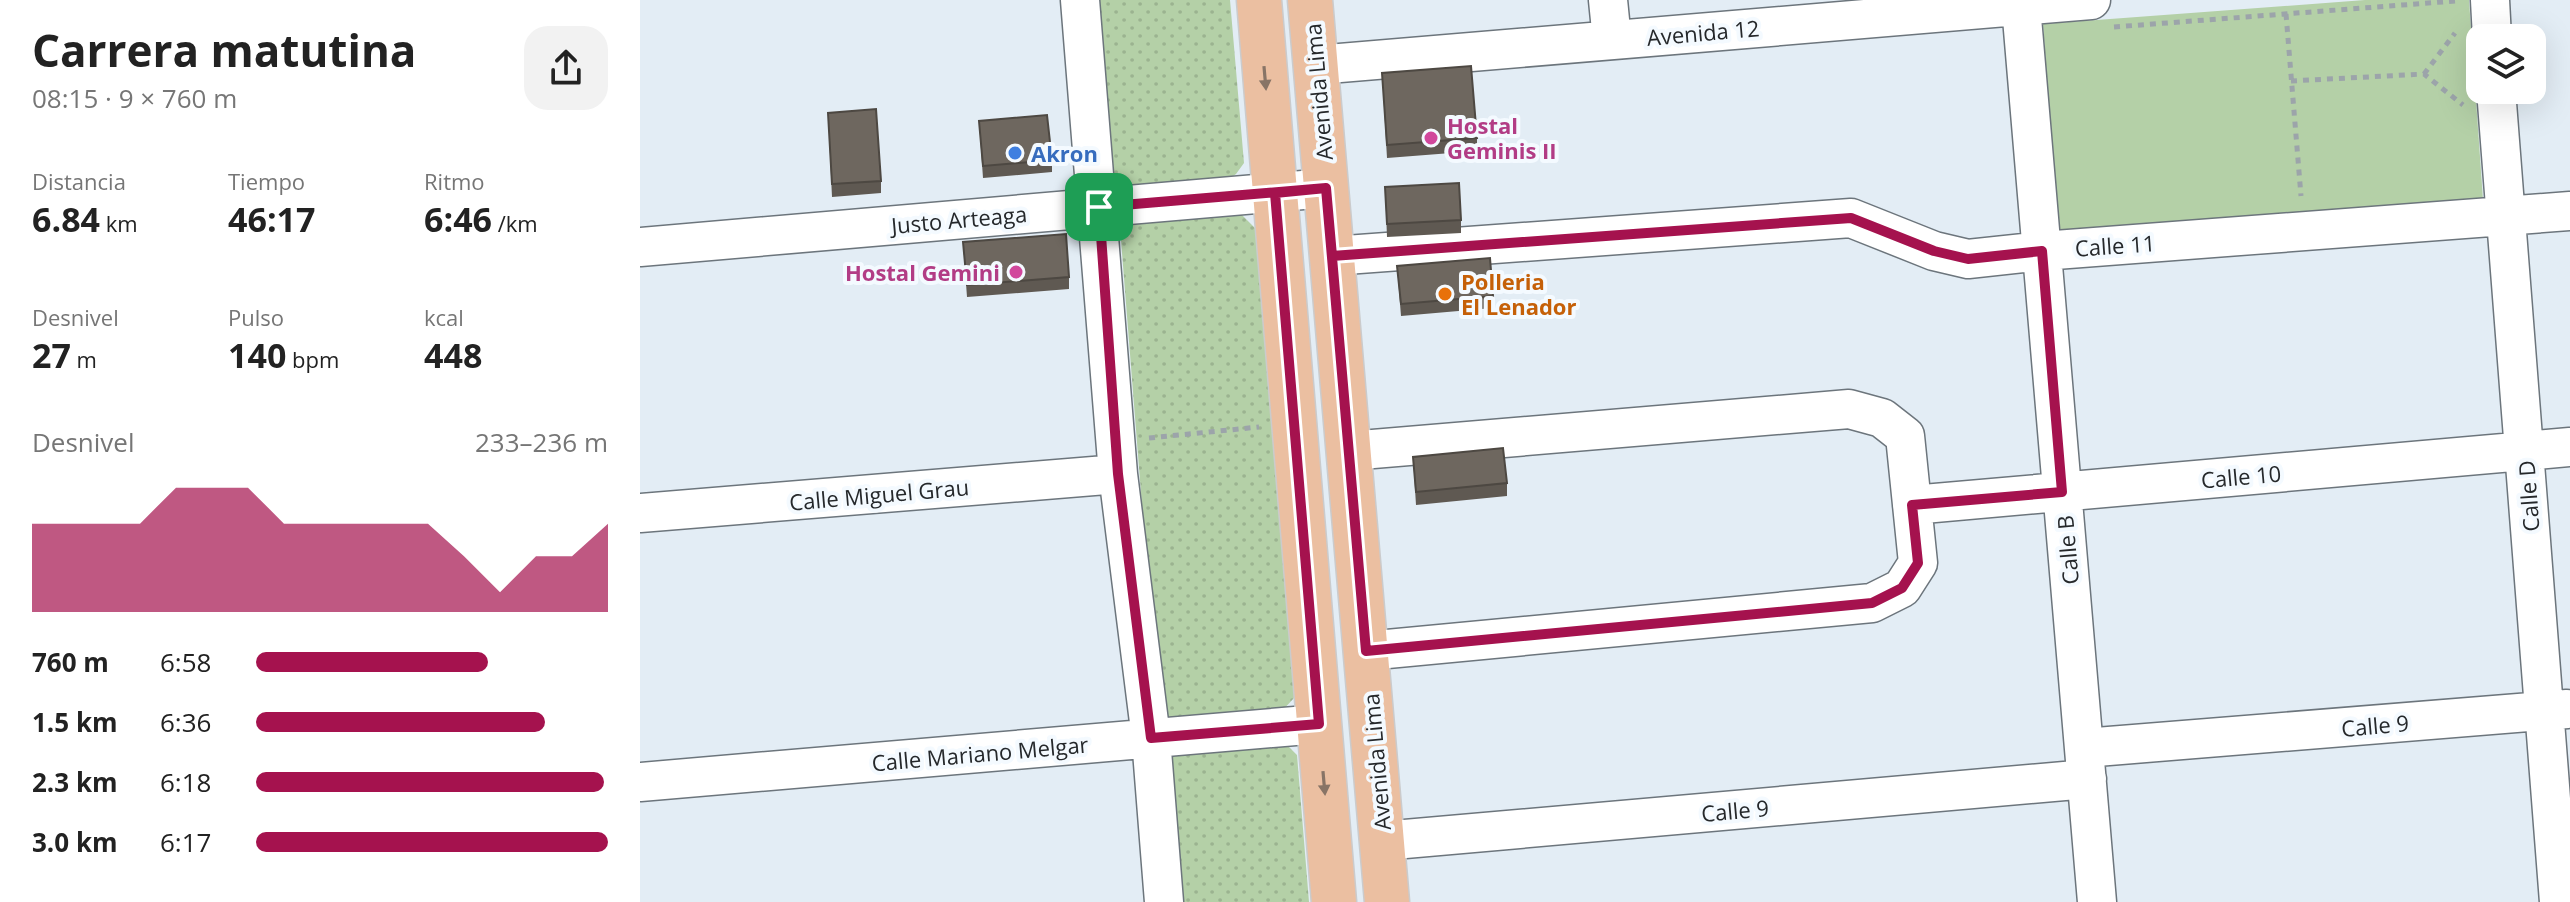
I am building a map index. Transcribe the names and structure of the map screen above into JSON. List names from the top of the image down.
{
  "streets": {
    "main road": ["Avenida Lima"],
    "street": [
      "Avenida 12",
      "Justo Arteaga",
      "Calle 11",
      "Calle 10",
      "Calle Miguel Grau",
      "Calle D",
      "Calle B",
      "Calle 9",
      "Calle Mariano Melgar"
    ]
  },
  "crossings": [
    ["Avenida 12", "Avenida Lima"],
    ["Avenida 12", "Calle B"],
    ["Avenida Lima", "Justo Arteaga"],
    ["Avenida Lima", "Calle 11"],
    ["Avenida Lima", "Calle 9"],
    ["Calle 11", "Calle D"],
    ["Calle 11", "Calle B"],
    ["Calle 10", "Calle D"],
    ["Calle 10", "Calle B"],
    ["Calle D", "Calle 9"],
    ["Calle B", "Calle 9"]
  ],
  "places": [
    "Hostal Geminis II",
    "Akron",
    "Hostal Gemini",
    "Polleria El Lenador"
  ],
  "page": {
    "heading": ["Carrera matutina", "08:15 · 9 × 760 m"],
    "stats": [
      ["Distancia", "6.84 km"],
      ["Tiempo", "46:17"],
      ["Ritmo", "6:46 /km"],
      ["Desnivel", "27 m"],
      ["Pulso", "140 bpm"],
      ["kcal", "448"]
    ],
    "chart": ["Desnivel", "233–236 m"],
    "list": [
      {
        "name": "760 m",
        "note": "6:58"
      },
      {
        "name": "1.5 km",
        "note": "6:36"
      },
      {
        "name": "2.3 km",
        "note": "6:18"
      },
      {
        "name": "3.0 km",
        "note": "6:17"
      }
    ]
  }
}
